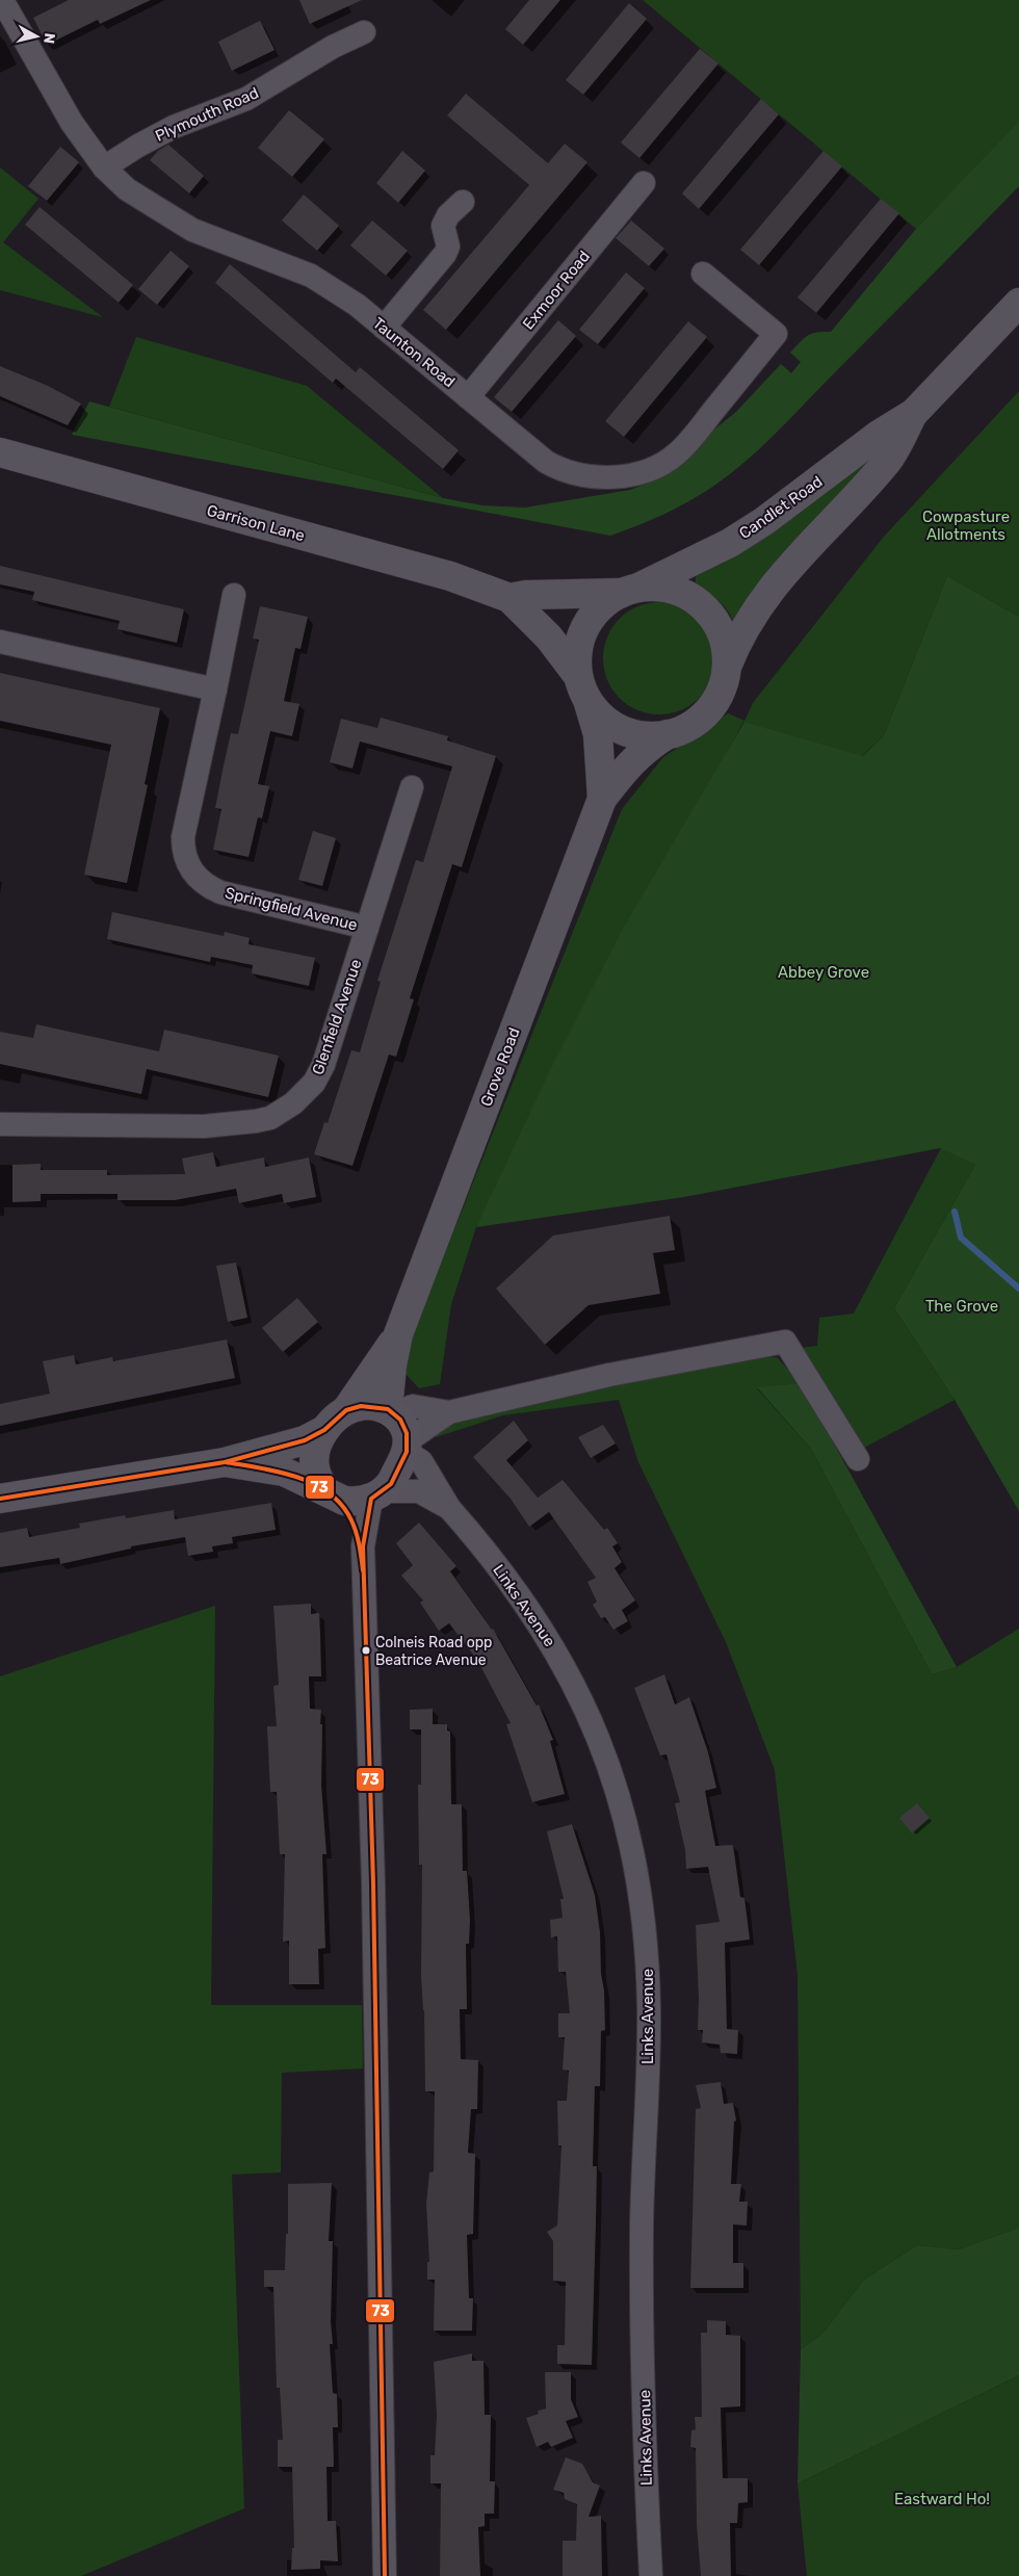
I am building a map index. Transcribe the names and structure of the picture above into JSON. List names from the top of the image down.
{
  "streets": {
    "main road": ["Candlet Road", "Garrison Lane", "Grove Road"],
    "street": [
      "Plymouth Road",
      "Exmoor Road",
      "Taunton Road",
      "Springfield Avenue",
      "Glenfield Avenue",
      "Links Avenue"
    ]
  },
  "crossings": [
    ["Plymouth Road", "Taunton Road"],
    ["Exmoor Road", "Taunton Road"],
    ["Candlet Road", "Garrison Lane"],
    ["Candlet Road", "Grove Road"],
    ["Garrison Lane", "Grove Road"],
    ["Springfield Avenue", "Glenfield Avenue"],
    ["Grove Road", "Links Avenue"]
  ],
  "parks": [
    "Cowpasture Allotments",
    "Abbey Grove",
    "The Grove",
    "Eastward Ho!"
  ],
  "places": ["Colneis Road opp Beatrice Avenue"],
  "lines": ["transit line 73"],
  "north": "right"
}
